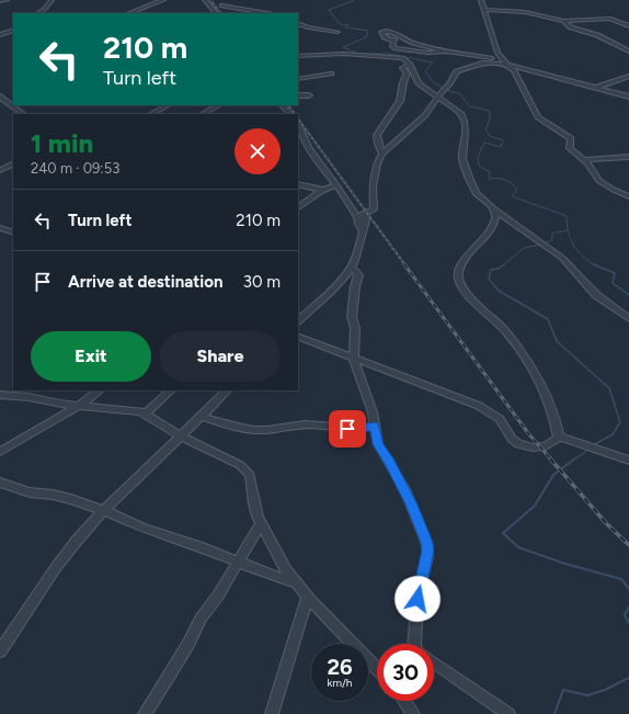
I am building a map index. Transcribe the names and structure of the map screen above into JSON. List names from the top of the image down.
{
  "page": {
    "turn": ["210 m", "Turn left"],
    "heading": ["1 min", "240 m · 09:53"],
    "list": [
      {
        "name": "Turn left",
        "value": "210 m"
      },
      {
        "name": "Arrive at destination",
        "value": "30 m"
      }
    ],
    "buttons": ["Exit", "Share"],
    "speed": "26 km/h",
    "limit": "30"
  }
}
